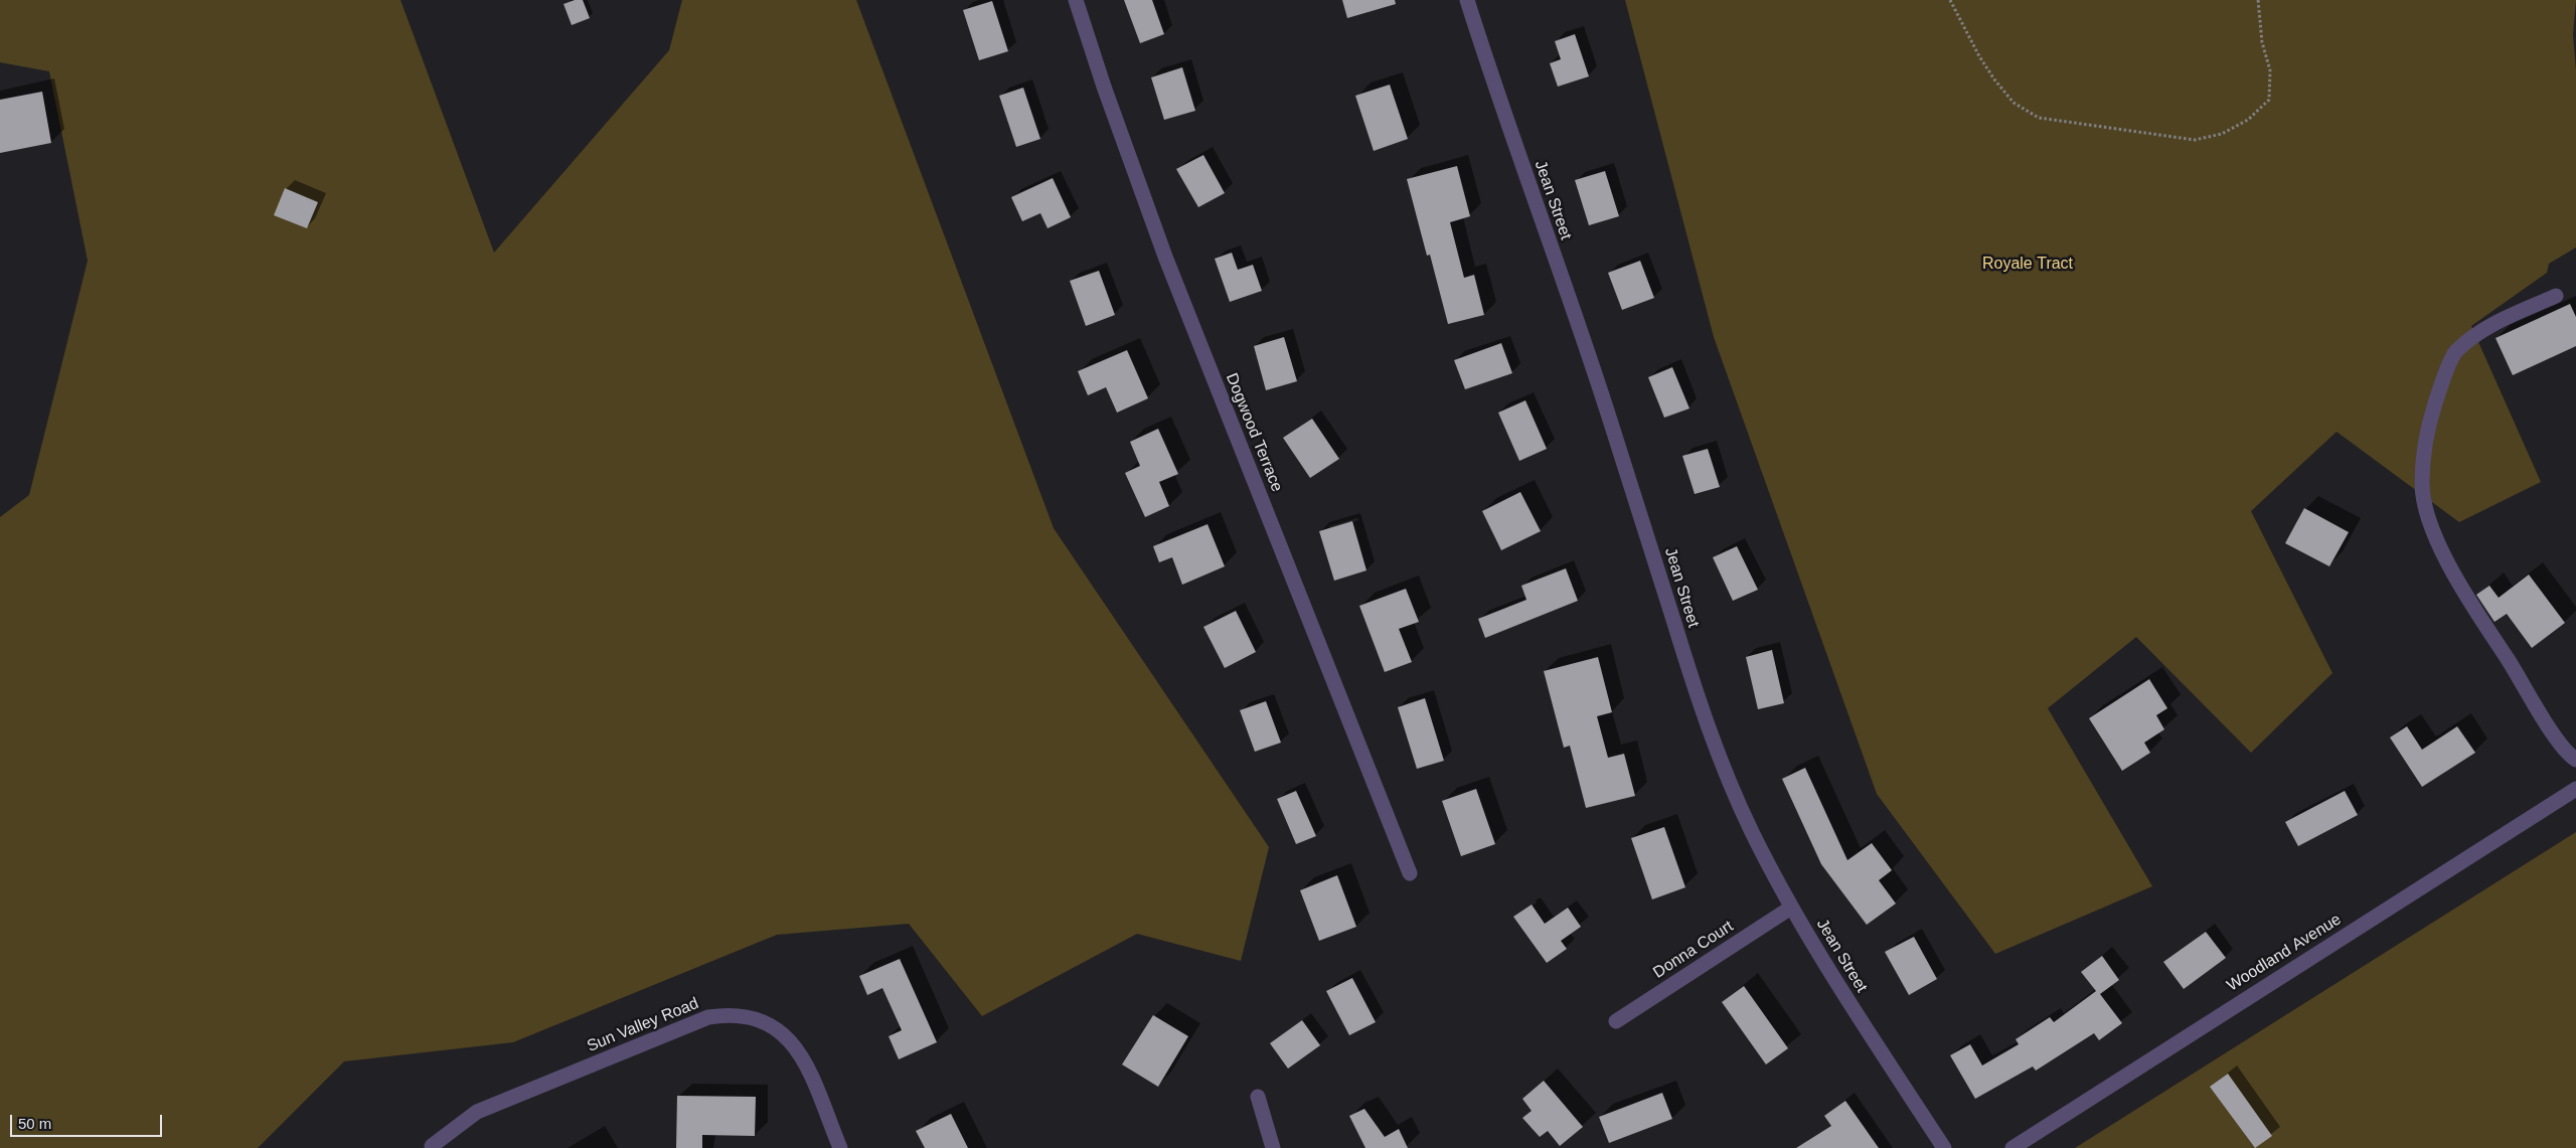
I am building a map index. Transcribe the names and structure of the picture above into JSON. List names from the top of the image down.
{
  "streets": {
    "street": [
      "Jean Street",
      "Dogwood Terrace",
      "Donna Court",
      "Woodland Avenue",
      "Sun Valley Road"
    ]
  },
  "crossings": [
    ["Jean Street", "Donna Court"]
  ],
  "parks": ["Royale Tract"],
  "scale_bar": "50 m"
}
